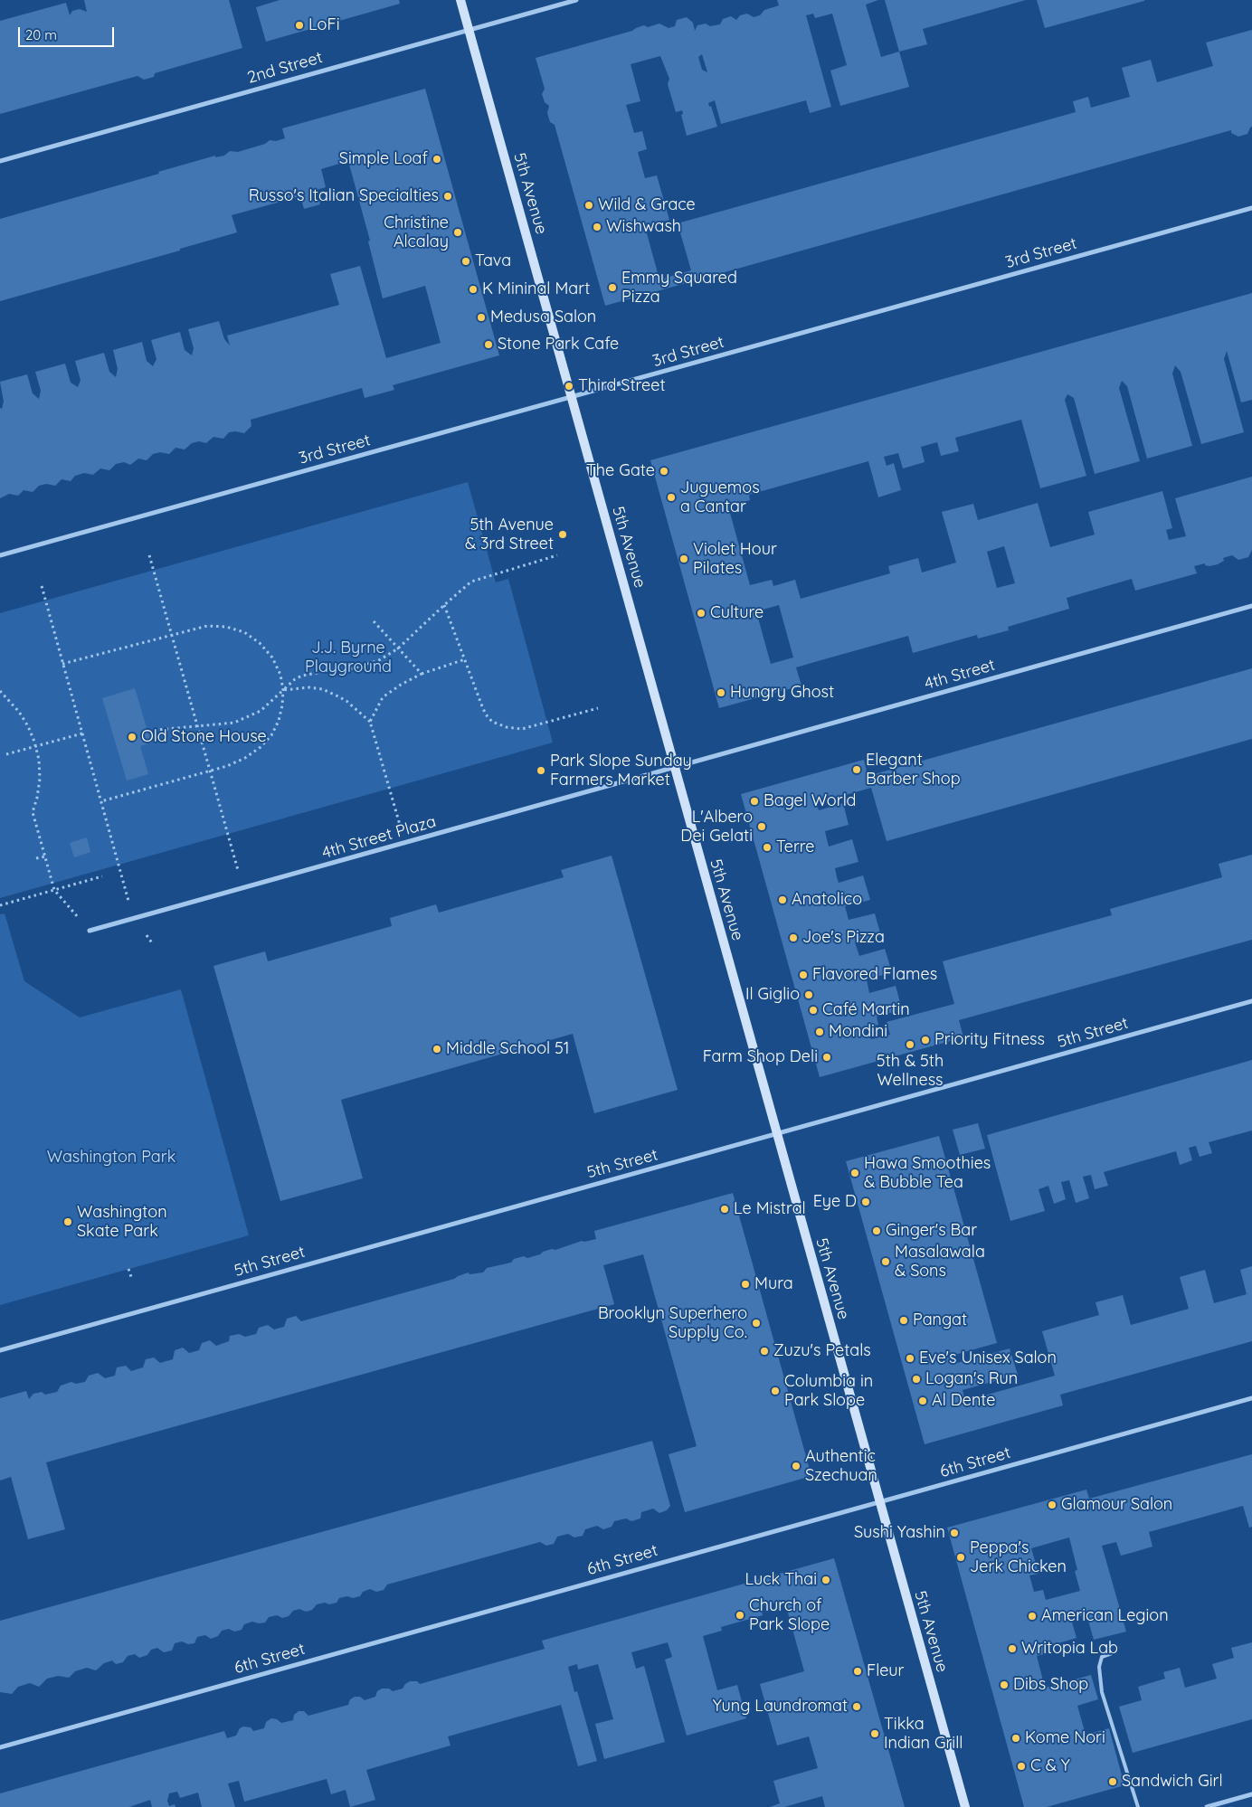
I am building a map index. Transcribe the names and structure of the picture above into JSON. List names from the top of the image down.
{
  "streets": {
    "street": [
      "2nd Street",
      "5th Avenue",
      "3rd Street",
      "4th Street",
      "4th Street Plaza",
      "5th Street",
      "6th Street"
    ]
  },
  "crossings": [
    ["2nd Street", "5th Avenue"],
    ["5th Avenue", "3rd Street"],
    ["5th Avenue", "4th Street"],
    ["5th Avenue", "4th Street Plaza"],
    ["5th Avenue", "5th Street"],
    ["5th Avenue", "6th Street"],
    ["4th Street", "4th Street Plaza"]
  ],
  "parks": ["J.J. Byrne Playground", "Washington Park"],
  "places": [
    "LoFi",
    "Simple Loaf",
    "Russo's Italian Specialties",
    "Wild & Grace",
    "Wishwash",
    "Christine Alcalay",
    "Tava",
    "Emmy Squared Pizza",
    "K Mininal Mart",
    "Medusa Salon",
    "Stone Park Cafe",
    "Third Street",
    "The Gate",
    "Juguemos a Cantar",
    "5th Avenue & 3rd Street",
    "Violet Hour Pilates",
    "Culture",
    "Hungry Ghost",
    "Old Stone House",
    "Elegant Barber Shop",
    "Park Slope Sunday Farmers Market",
    "Bagel World",
    "L'Albero Dei Gelati",
    "Terre",
    "Anatolico",
    "Joe's Pizza",
    "Flavored Flames",
    "Il Giglio",
    "Café Martin",
    "Mondini",
    "Priority Fitness",
    "5th & 5th Wellness",
    "Middle School 51",
    "Farm Shop Deli",
    "Hawa Smoothies & Bubble Tea",
    "Eye D",
    "Le Mistral",
    "Washington Skate Park",
    "Ginger's Bar",
    "Masalawala & Sons",
    "Mura",
    "Pangat",
    "Brooklyn Superhero Supply Co.",
    "Zuzu's Petals",
    "Eve's Unisex Salon",
    "Logan's Run",
    "Columbia in Park Slope",
    "Al Dente",
    "Authentic Szechuan",
    "Glamour Salon",
    "Sushi Yashin",
    "Peppa's Jerk Chicken",
    "Luck Thai",
    "Church of Park Slope",
    "American Legion",
    "Writopia Lab",
    "Fleur",
    "Dibs Shop",
    "Yung Laundromat",
    "Tikka Indian Grill",
    "Kome Nori",
    "C & Y",
    "Sandwich Girl"
  ],
  "scale_bar": "20 m"
}
